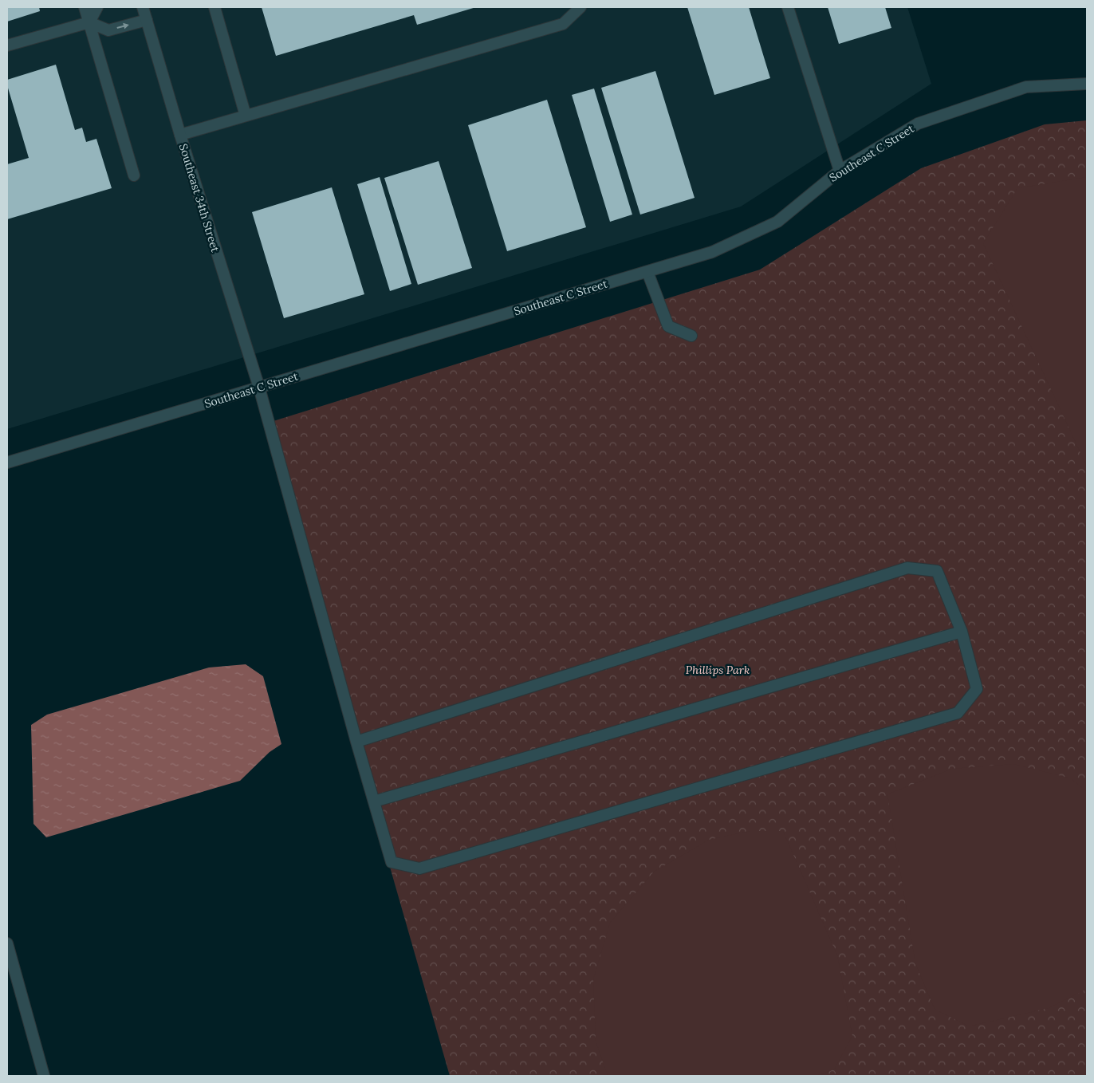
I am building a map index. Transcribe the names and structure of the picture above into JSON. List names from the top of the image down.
{
  "streets": {
    "street": ["Southeast C Street", "Southeast 34th Street"]
  },
  "crossings": [
    ["Southeast C Street", "Southeast 34th Street"]
  ],
  "parks": ["Phillips Park"]
}
